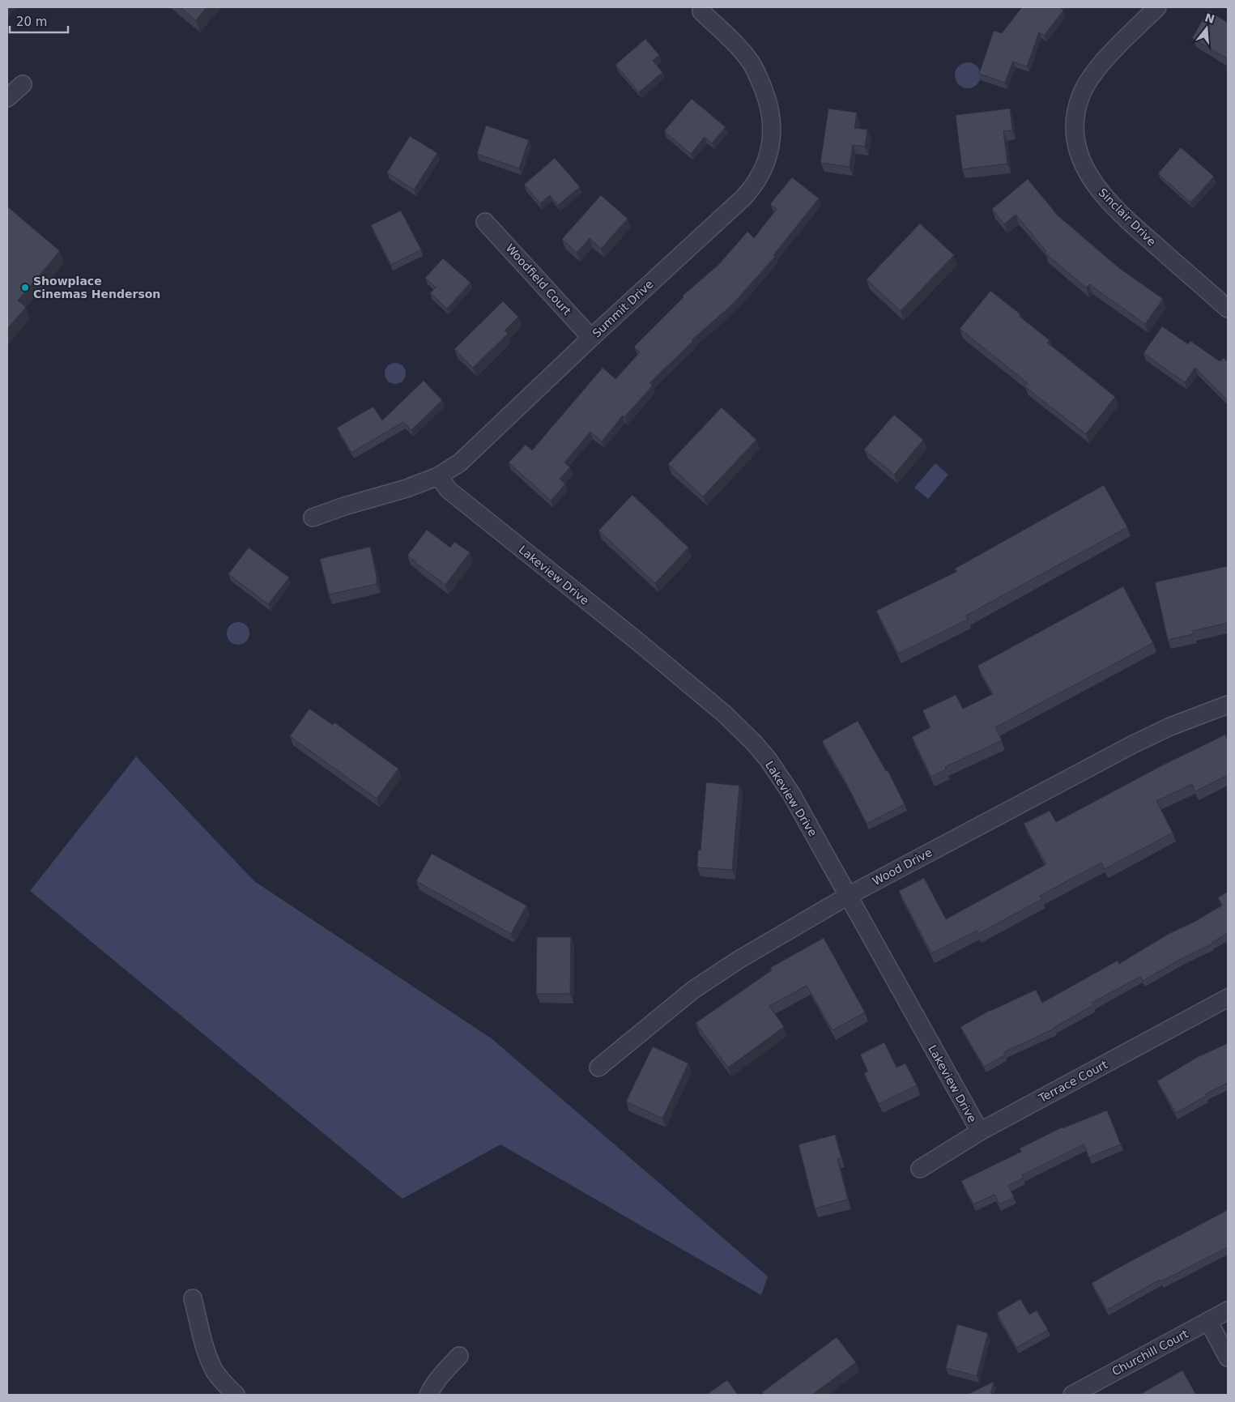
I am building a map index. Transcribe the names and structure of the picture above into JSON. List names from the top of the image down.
{
  "streets": {
    "street": [
      "Sinclair Drive",
      "Woodfield Court",
      "Summit Drive",
      "Lakeview Drive",
      "Wood Drive",
      "Terrace Court",
      "Churchill Court"
    ]
  },
  "crossings": [
    ["Woodfield Court", "Summit Drive"],
    ["Summit Drive", "Lakeview Drive"],
    ["Lakeview Drive", "Wood Drive"],
    ["Lakeview Drive", "Terrace Court"]
  ],
  "places": ["Showplace Cinemas Henderson"],
  "scale_bar": "20 m",
  "north": "top"
}
